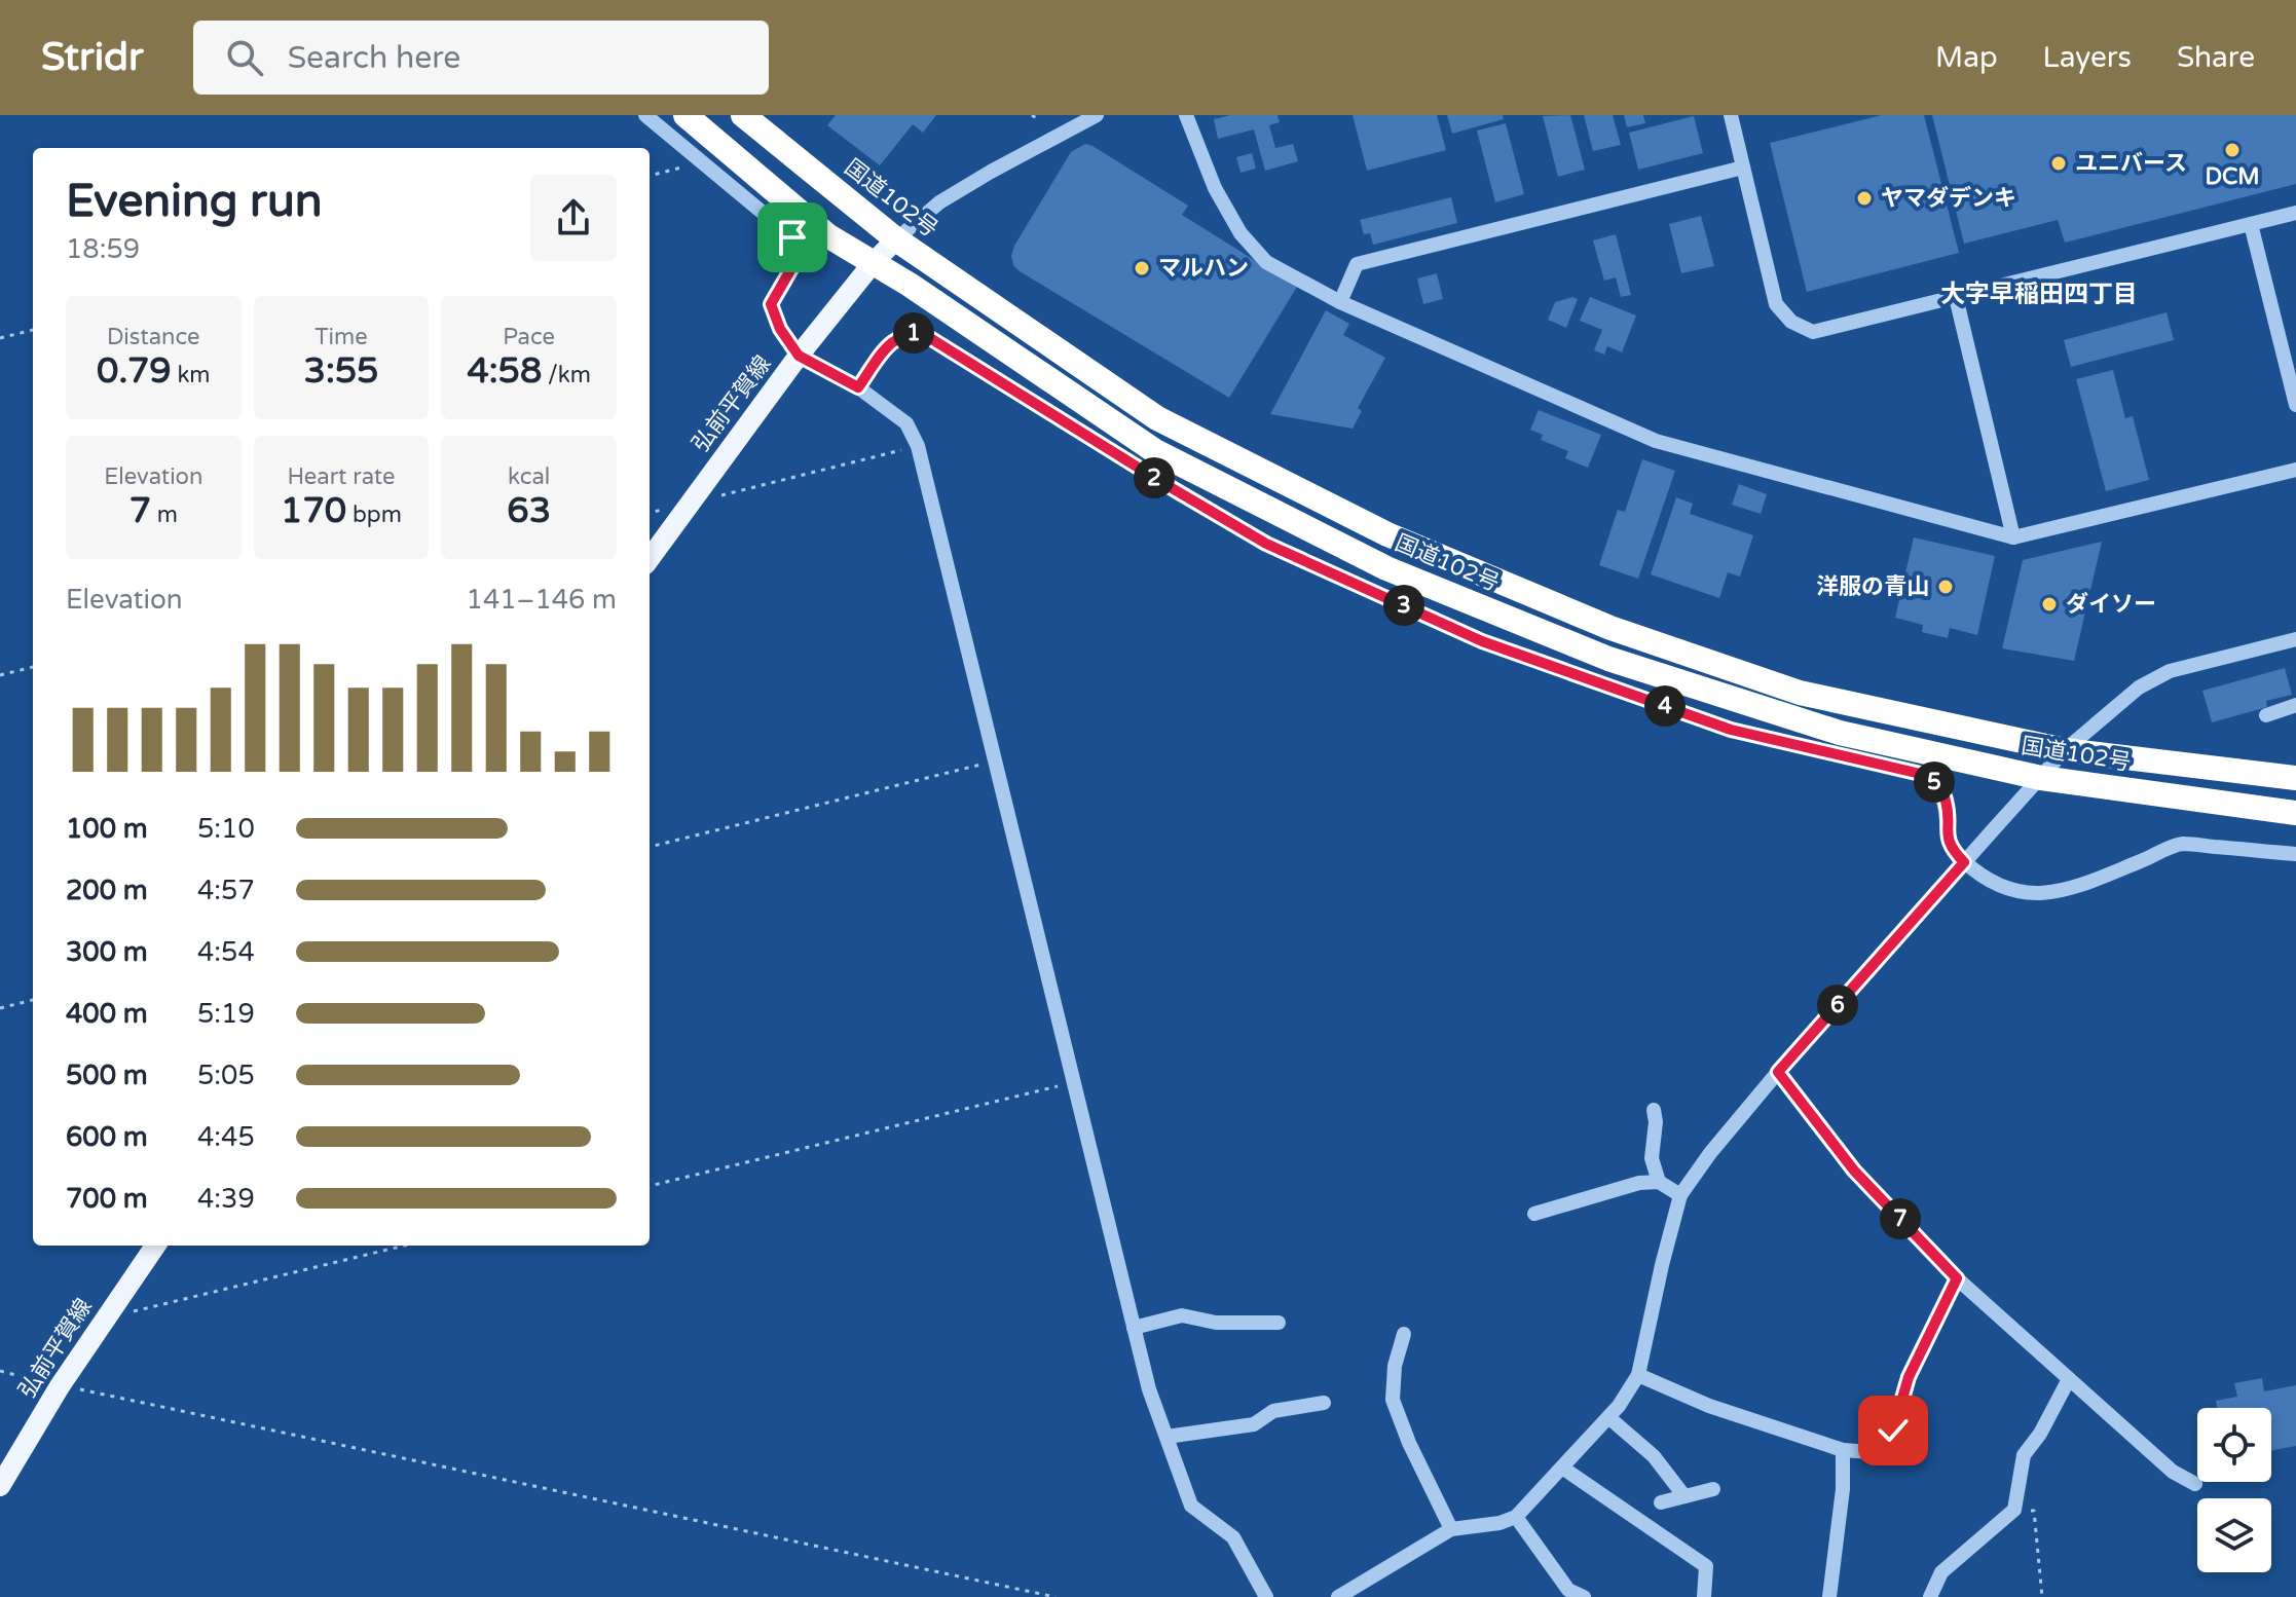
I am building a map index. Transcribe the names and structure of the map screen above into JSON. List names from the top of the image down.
{
  "streets": {
    "highway": ["国道102号"],
    "main road": ["弘前平賀線"]
  },
  "crossings": [
    ["国道102号", "弘前平賀線"]
  ],
  "districts": ["大字早稲田四丁目"],
  "places": [
    "DCM",
    "ユニバース",
    "ヤマダデンキ",
    "マルハン",
    "洋服の青山",
    "ダイソー"
  ],
  "page": {
    "header": "Stridr",
    "search": "Search here",
    "nav": ["Map", "Layers", "Share"],
    "heading": ["Evening run", "18:59"],
    "stats": [
      ["Distance", "0.79 km"],
      ["Time", "3:55"],
      ["Pace", "4:58 /km"],
      ["Elevation", "7 m"],
      ["Heart rate", "170 bpm"],
      ["kcal", "63"]
    ],
    "pins": [
      "1",
      "2",
      "3",
      "4",
      "5",
      "6",
      "7"
    ],
    "chart": ["Elevation", "141–146 m"],
    "list": [
      {
        "name": "100 m",
        "note": "5:10"
      },
      {
        "name": "200 m",
        "note": "4:57"
      },
      {
        "name": "300 m",
        "note": "4:54"
      },
      {
        "name": "400 m",
        "note": "5:19"
      },
      {
        "name": "500 m",
        "note": "5:05"
      },
      {
        "name": "600 m",
        "note": "4:45"
      },
      {
        "name": "700 m",
        "note": "4:39"
      }
    ]
  }
}
